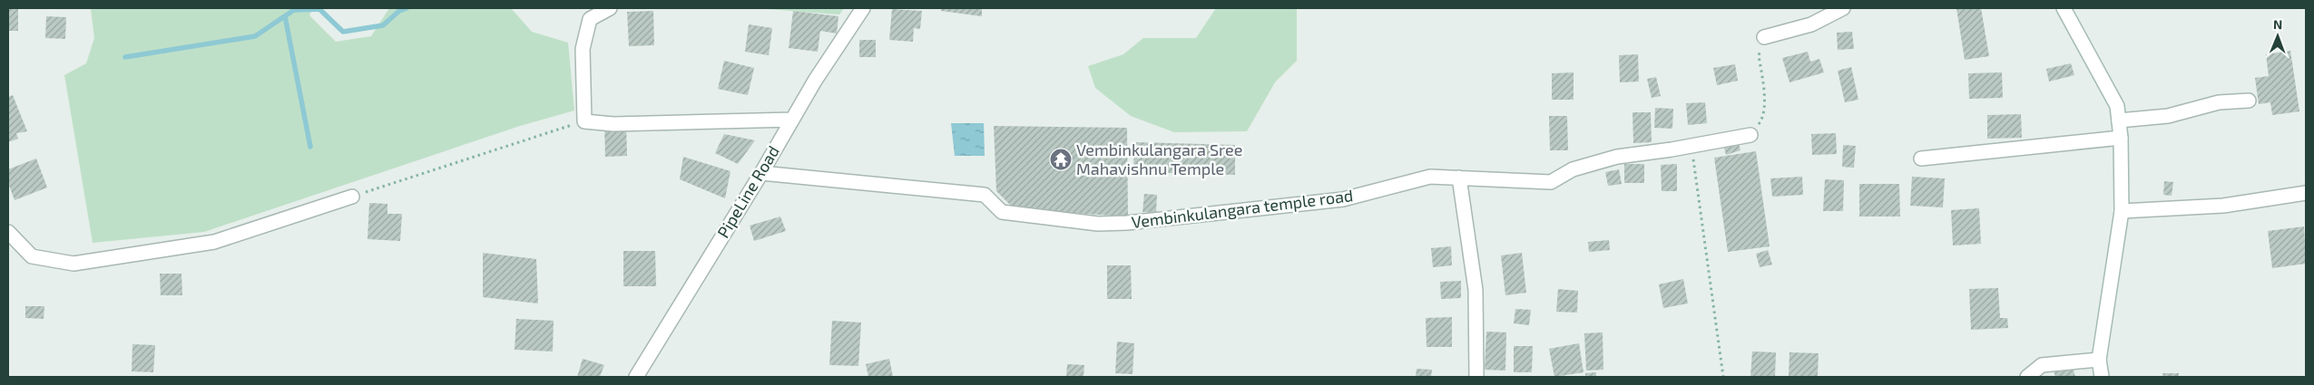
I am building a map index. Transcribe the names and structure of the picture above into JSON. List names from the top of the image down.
{
  "streets": {
    "street": ["PipeLine Road", "Vembinkulangara temple road"]
  },
  "crossings": [
    ["PipeLine Road", "Vembinkulangara temple road"]
  ],
  "places": {
    "temple": ["Vembinkulangara Sree Mahavishnu Temple"]
  },
  "north": "top"
}
